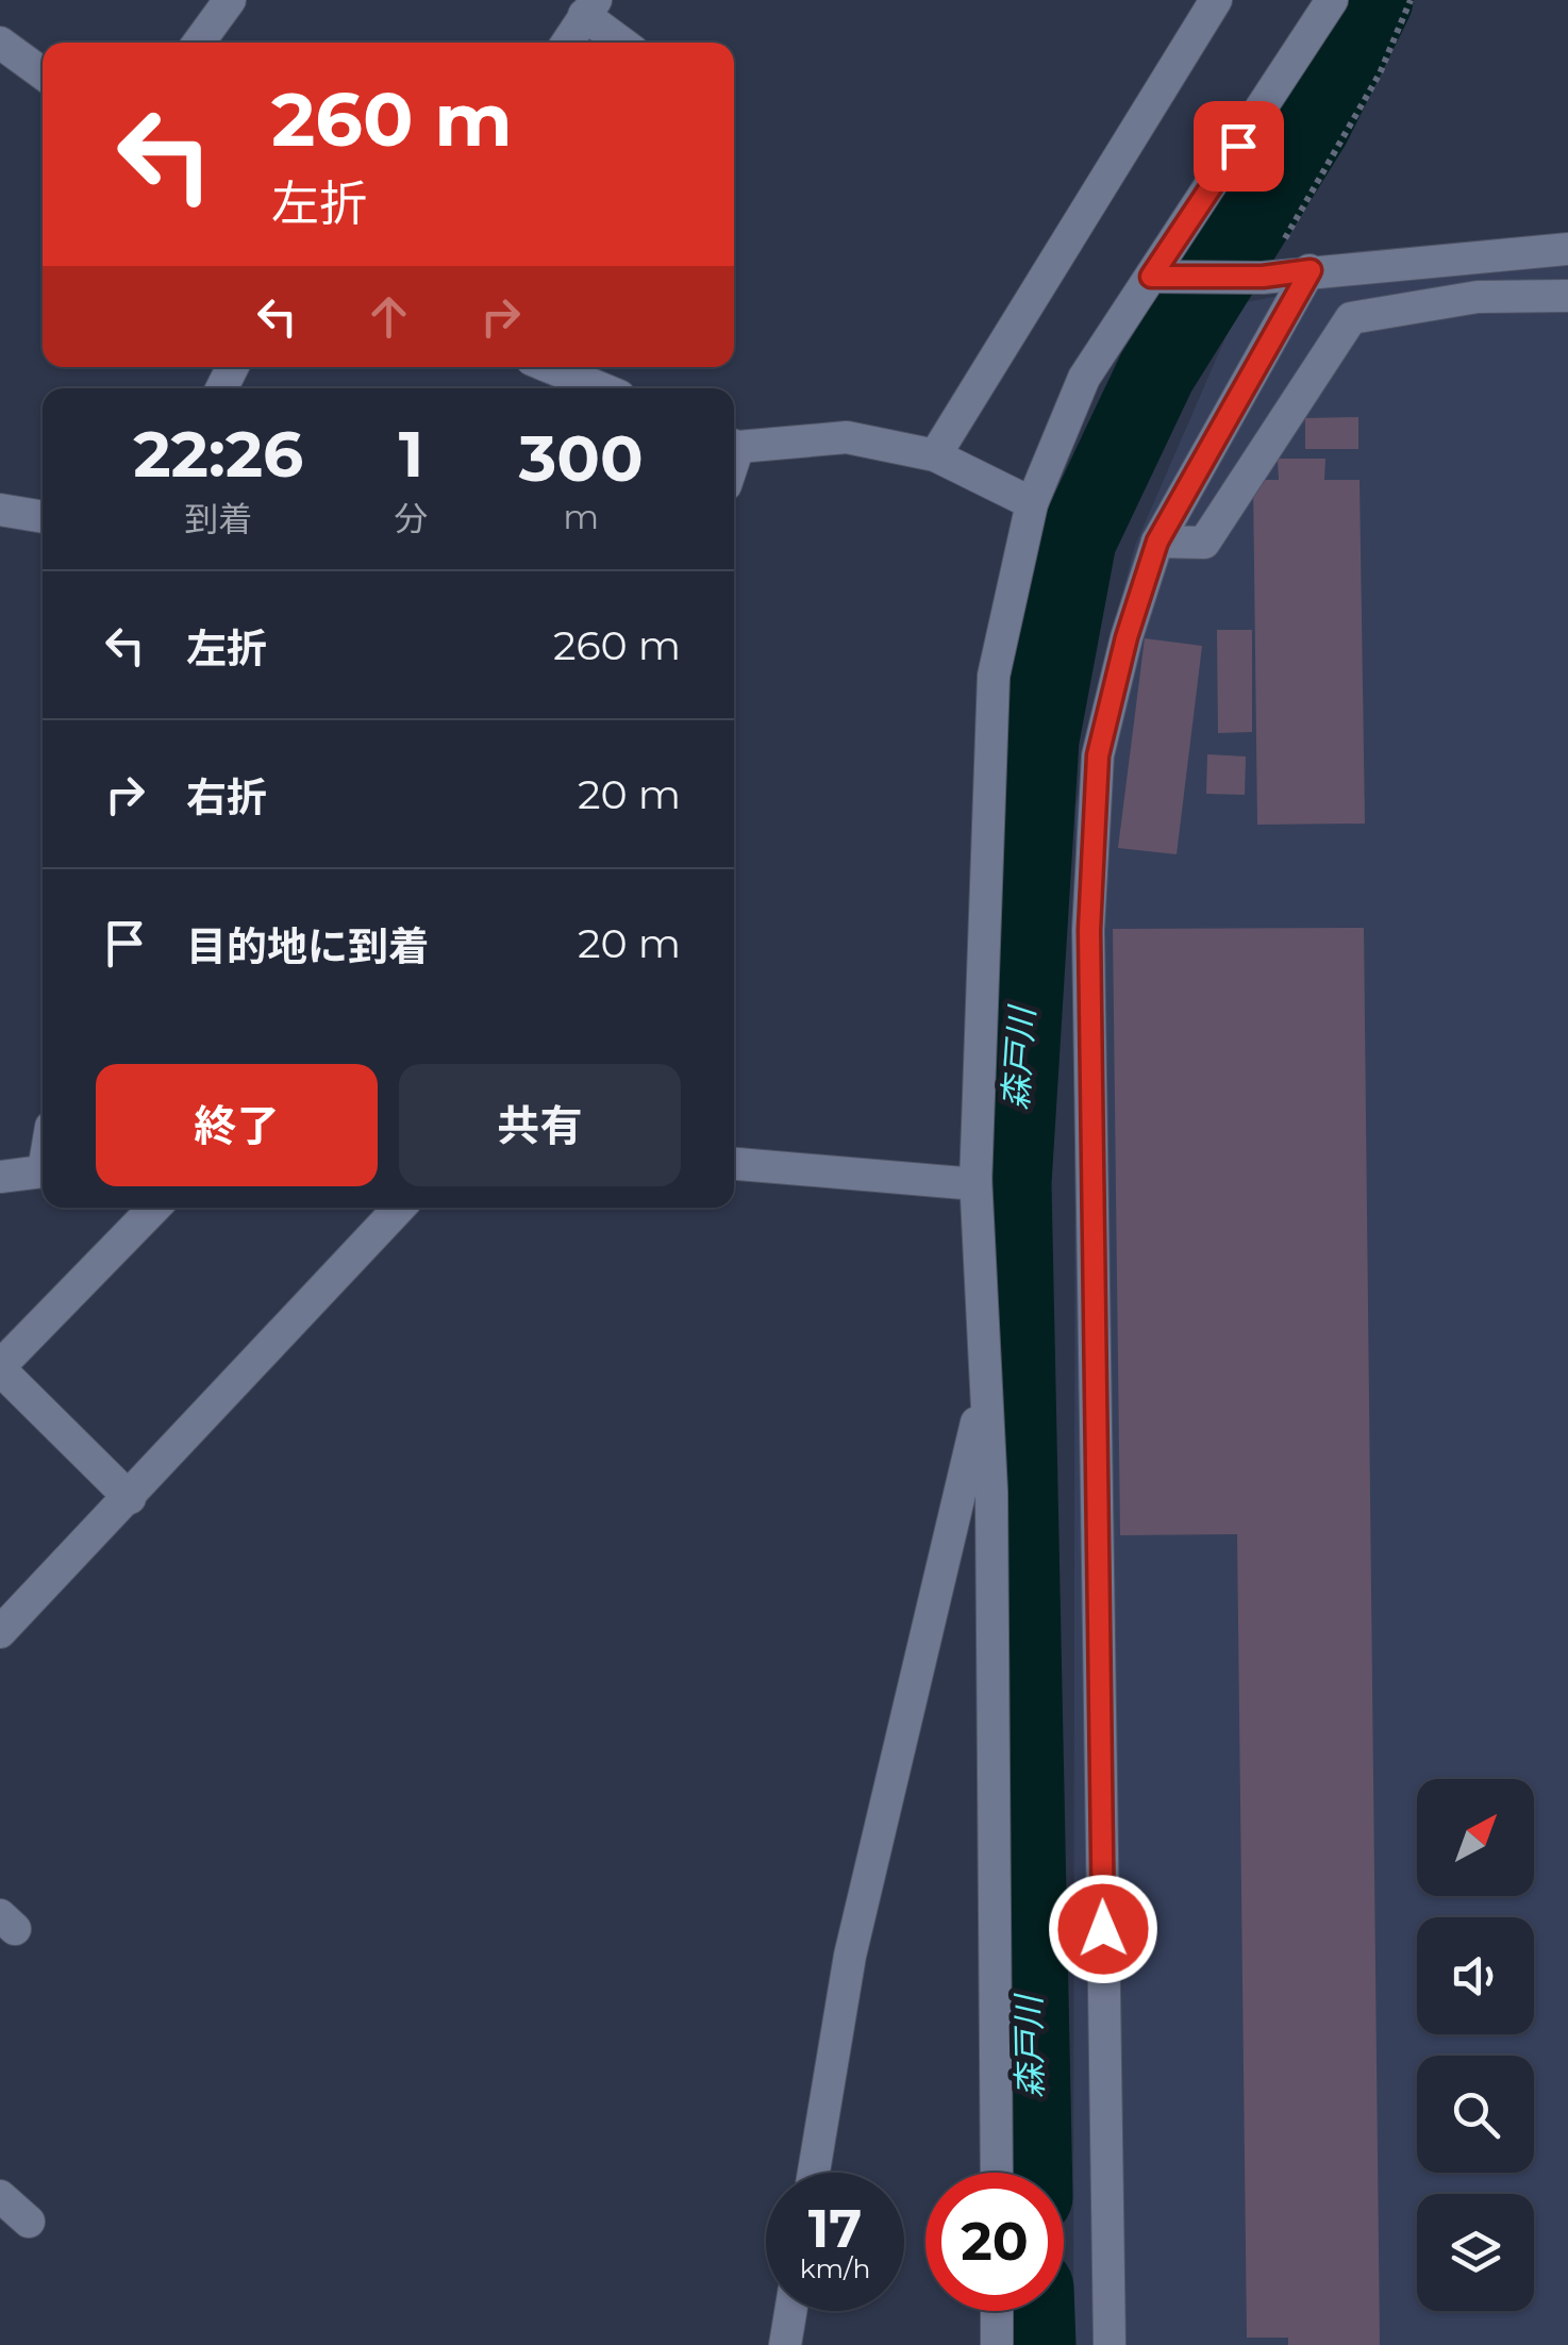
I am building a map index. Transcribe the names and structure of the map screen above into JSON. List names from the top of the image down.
{
  "water": ["森戸川"],
  "north": "top right",
  "page": {
    "turn": ["260 m", "左折"],
    "eta": [
      "22:26",
      "到着",
      "1",
      "分",
      "300",
      "m"
    ],
    "list": [
      {
        "name": "左折",
        "value": "260 m"
      },
      {
        "name": "右折",
        "value": "20 m"
      },
      {
        "name": "目的地に到着",
        "value": "20 m"
      }
    ],
    "buttons": ["終了", "共有"],
    "speed": "17 km/h",
    "limit": "20"
  }
}
